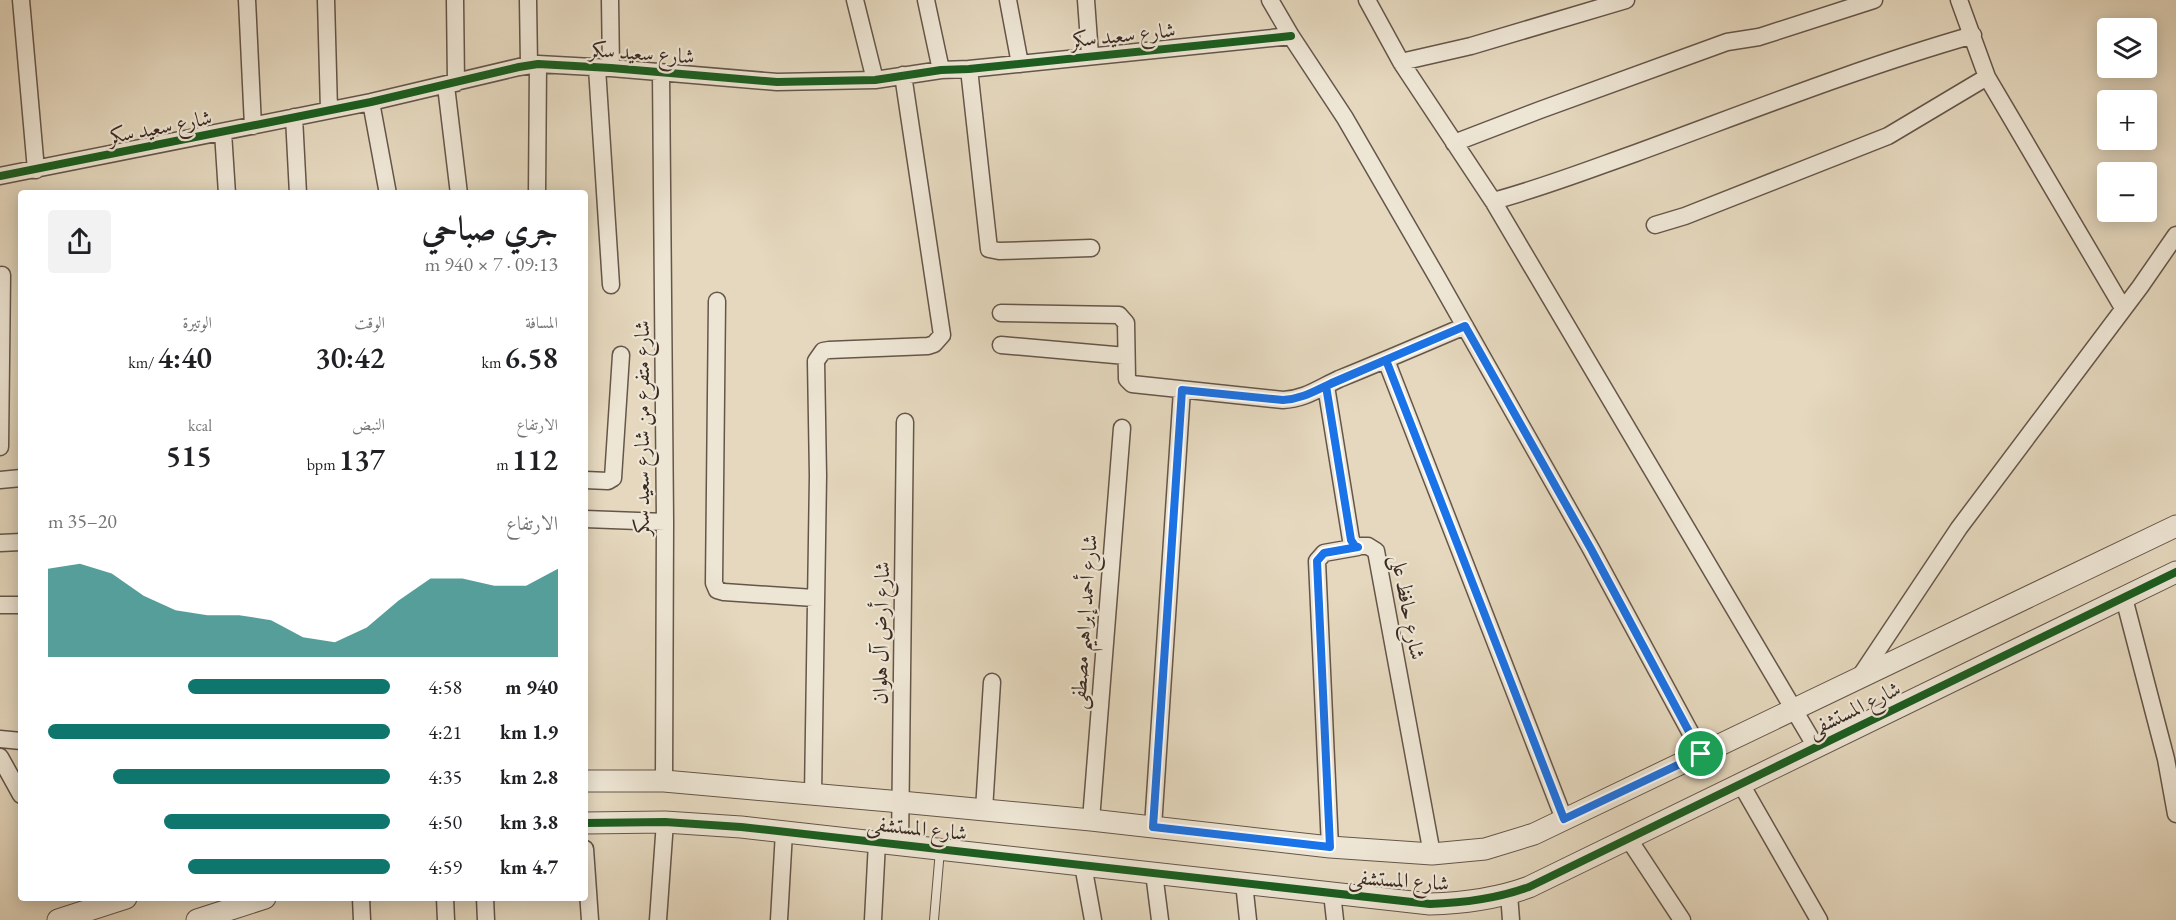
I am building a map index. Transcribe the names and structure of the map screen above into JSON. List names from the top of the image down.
{
  "streets": {
    "street": [
      "شارع سعيد سكر",
      "شارع متفرع من شارع سعيد سكر",
      "شارع حافظ على",
      "شارع أحمد إبراهيم مصطفى",
      "شارع أرض آل هلوان",
      "شارع المستشفى"
    ]
  },
  "crossings": [
    ["شارع سعيد سكر", "شارع متفرع من شارع سعيد سكر"],
    ["شارع متفرع من شارع سعيد سكر", "شارع المستشفى"],
    ["شارع حافظ على", "شارع المستشفى"],
    ["شارع أحمد إبراهيم مصطفى", "شارع المستشفى"],
    ["شارع أرض آل هلوان", "شارع المستشفى"]
  ],
  "page": {
    "map_buttons": ["+", "−"],
    "heading": ["جري صباحي", "09:13 · 7 × 940 m"],
    "stats": [
      ["المسافة", "6.58 km"],
      ["الوقت", "30:42"],
      ["الوتيرة", "4:40 /km"],
      ["الارتفاع", "112 m"],
      ["النبض", "137 bpm"],
      ["kcal", "515"]
    ],
    "chart": ["الارتفاع", "20–35 m"],
    "list": [
      {
        "name": "940 m",
        "note": "4:58"
      },
      {
        "name": "1.9 km",
        "note": "4:21"
      },
      {
        "name": "2.8 km",
        "note": "4:35"
      },
      {
        "name": "3.8 km",
        "note": "4:50"
      },
      {
        "name": "4.7 km",
        "note": "4:59"
      }
    ]
  }
}
